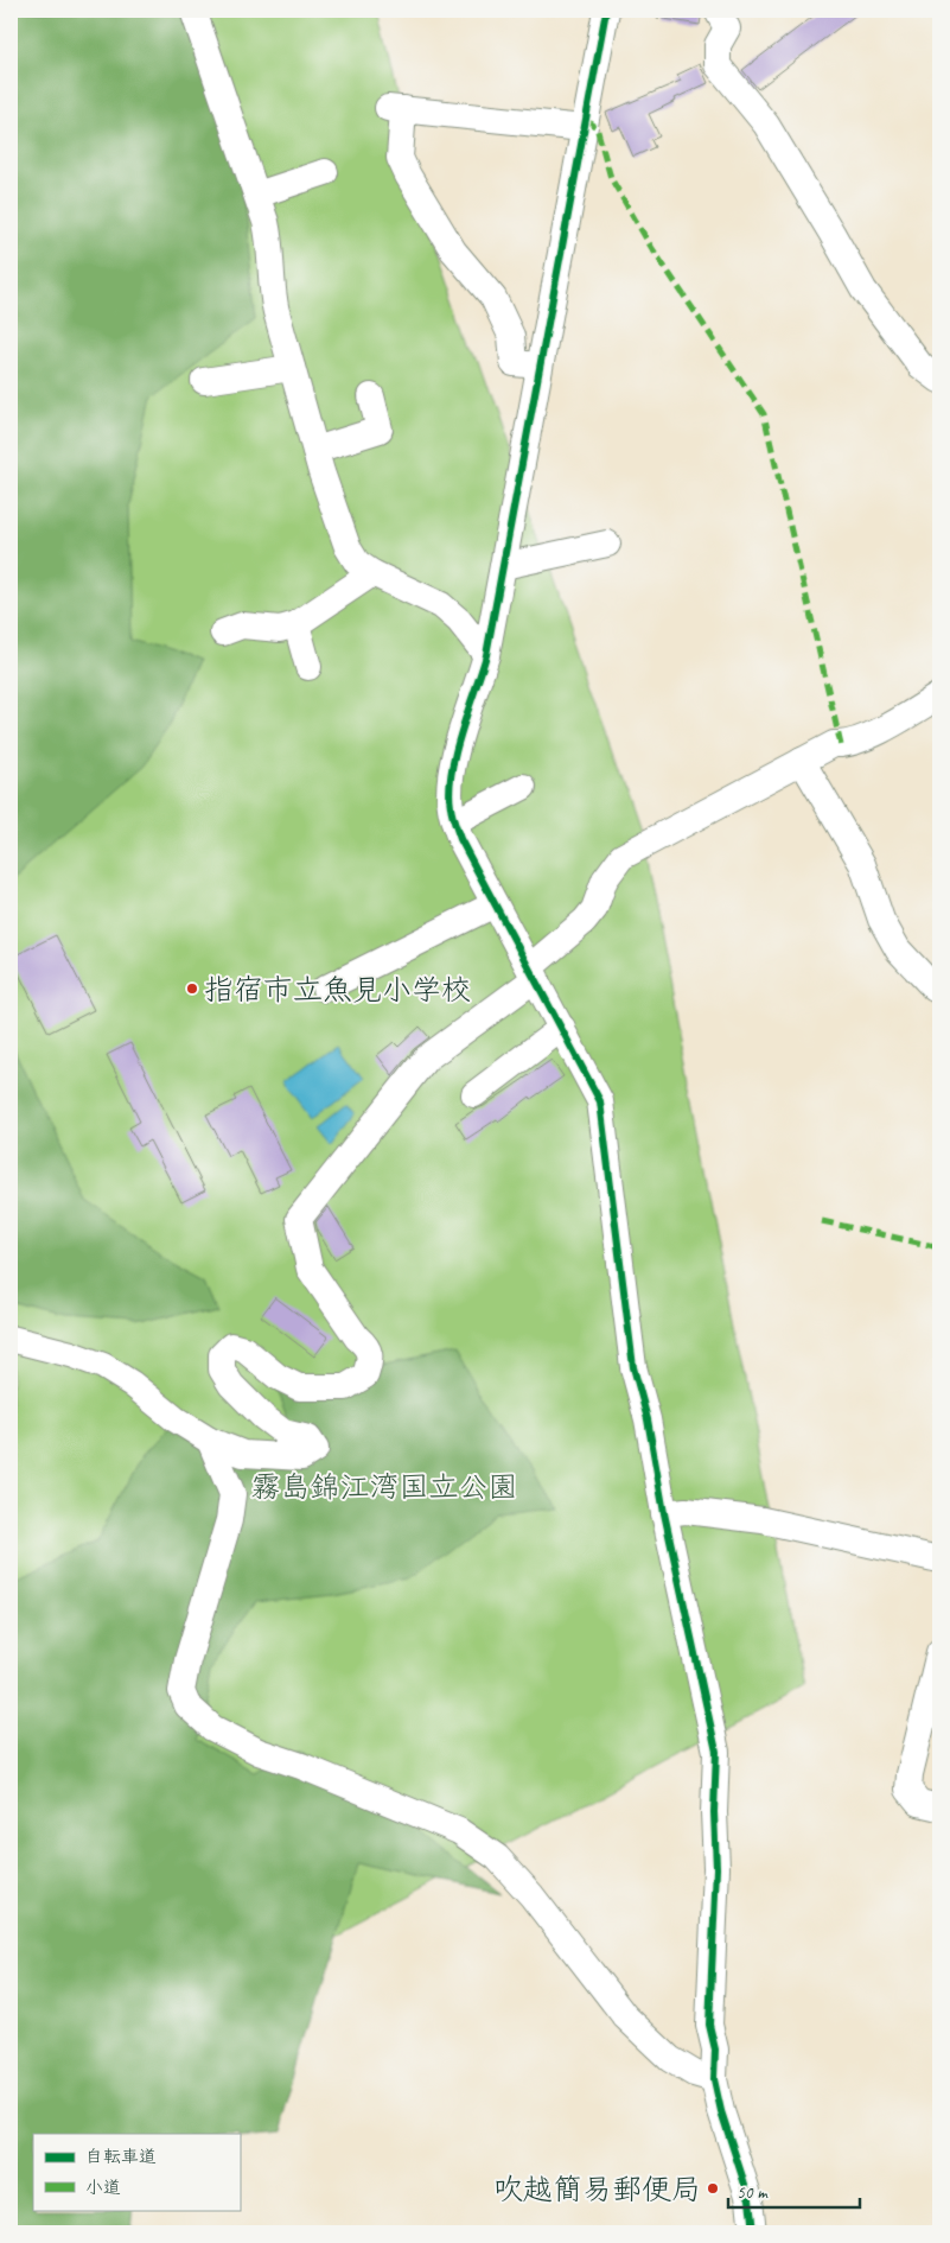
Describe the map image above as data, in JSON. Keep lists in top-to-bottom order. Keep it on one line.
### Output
{"parks":["霧島錦江湾国立公園"],"places":["指宿市立魚見小学校","吹越簡易郵便局"],"legend":["自転車道","小道"],"scale_bar":"50 m"}
